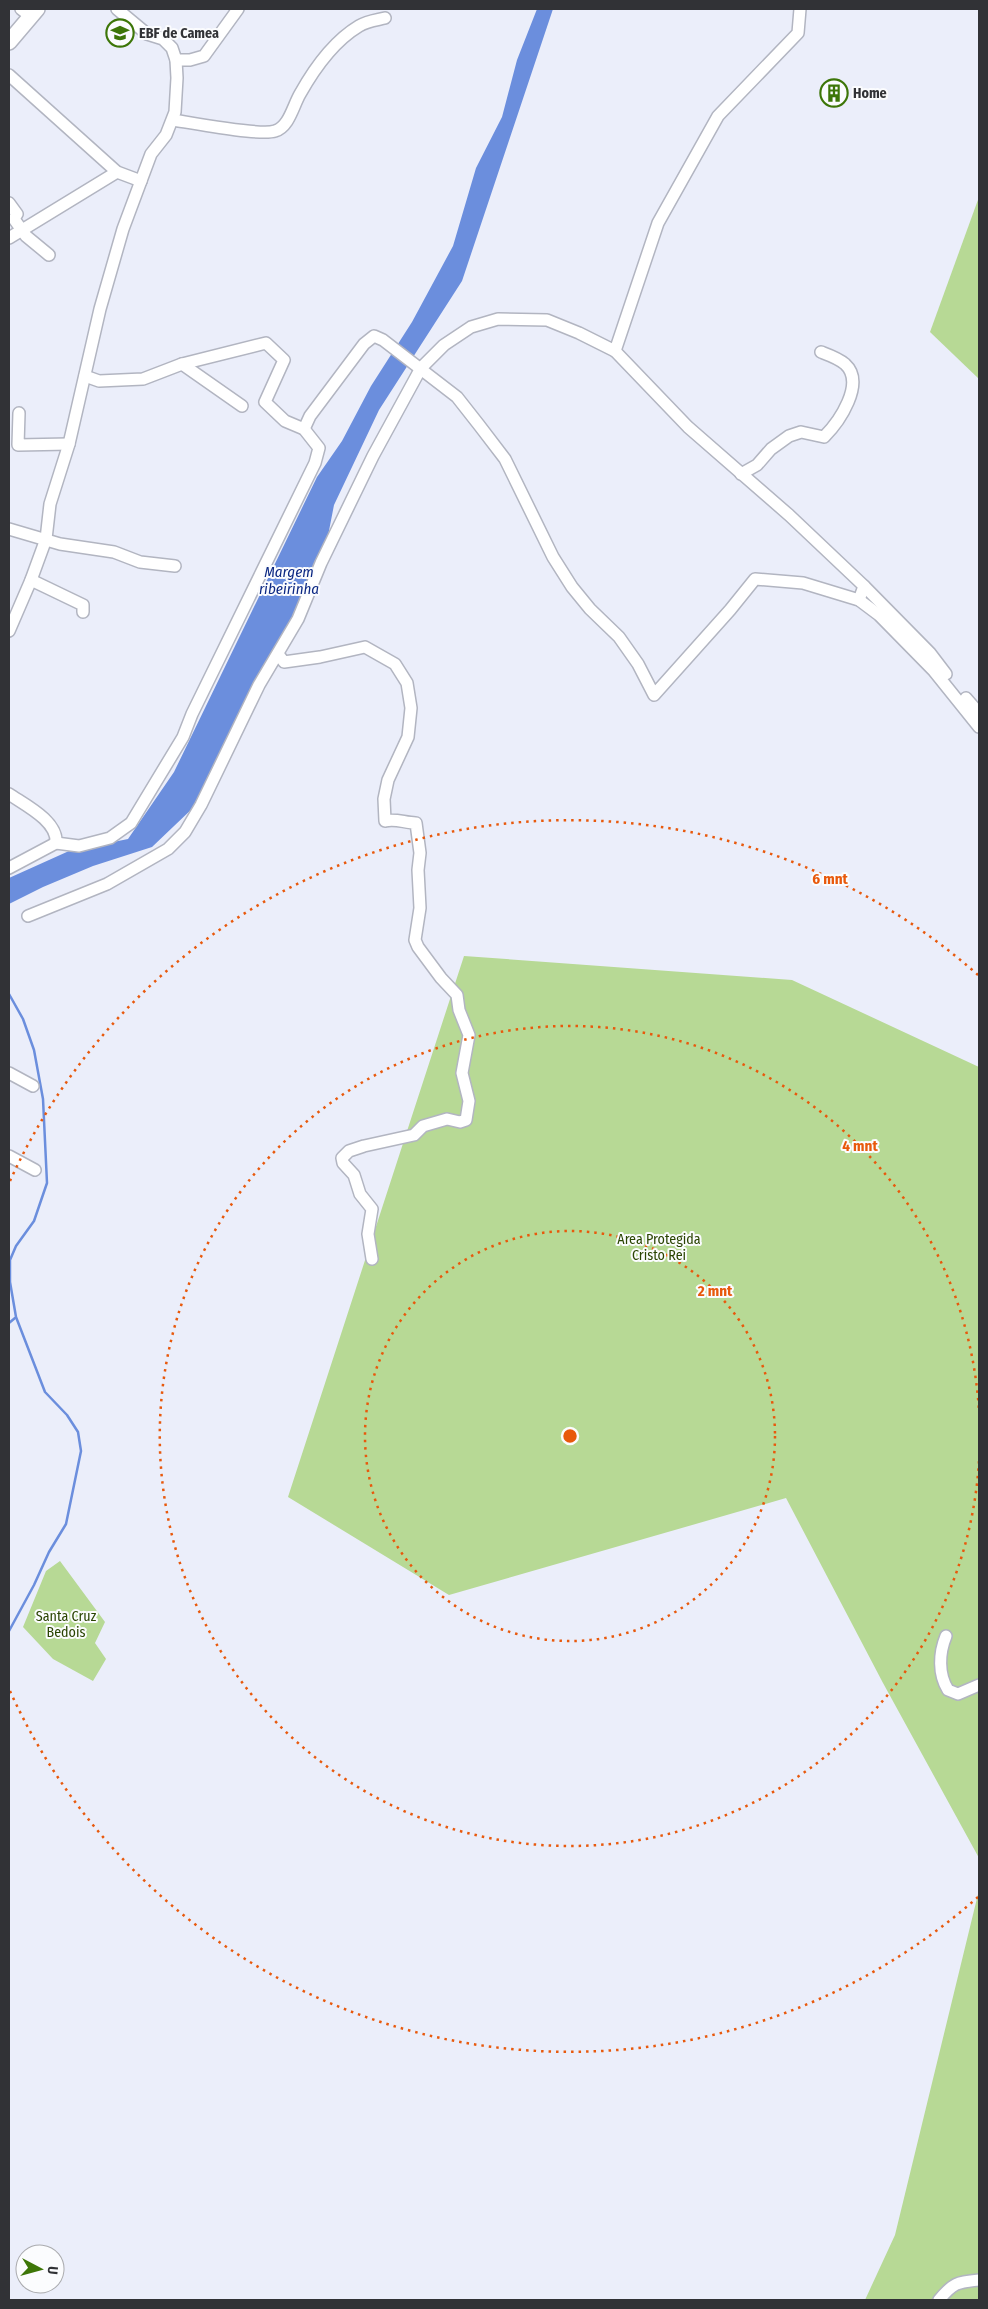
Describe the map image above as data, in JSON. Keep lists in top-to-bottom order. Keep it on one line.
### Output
{"water":["Margem ribeirinha"],"parks":["Area Protegida Cristo Rei","Santa Cruz Bedois"],"places":{"school or university":["EBF de Camea"],"building":["Home"]},"north":"right","rings":["6 mnt","4 mnt","2 mnt"]}
